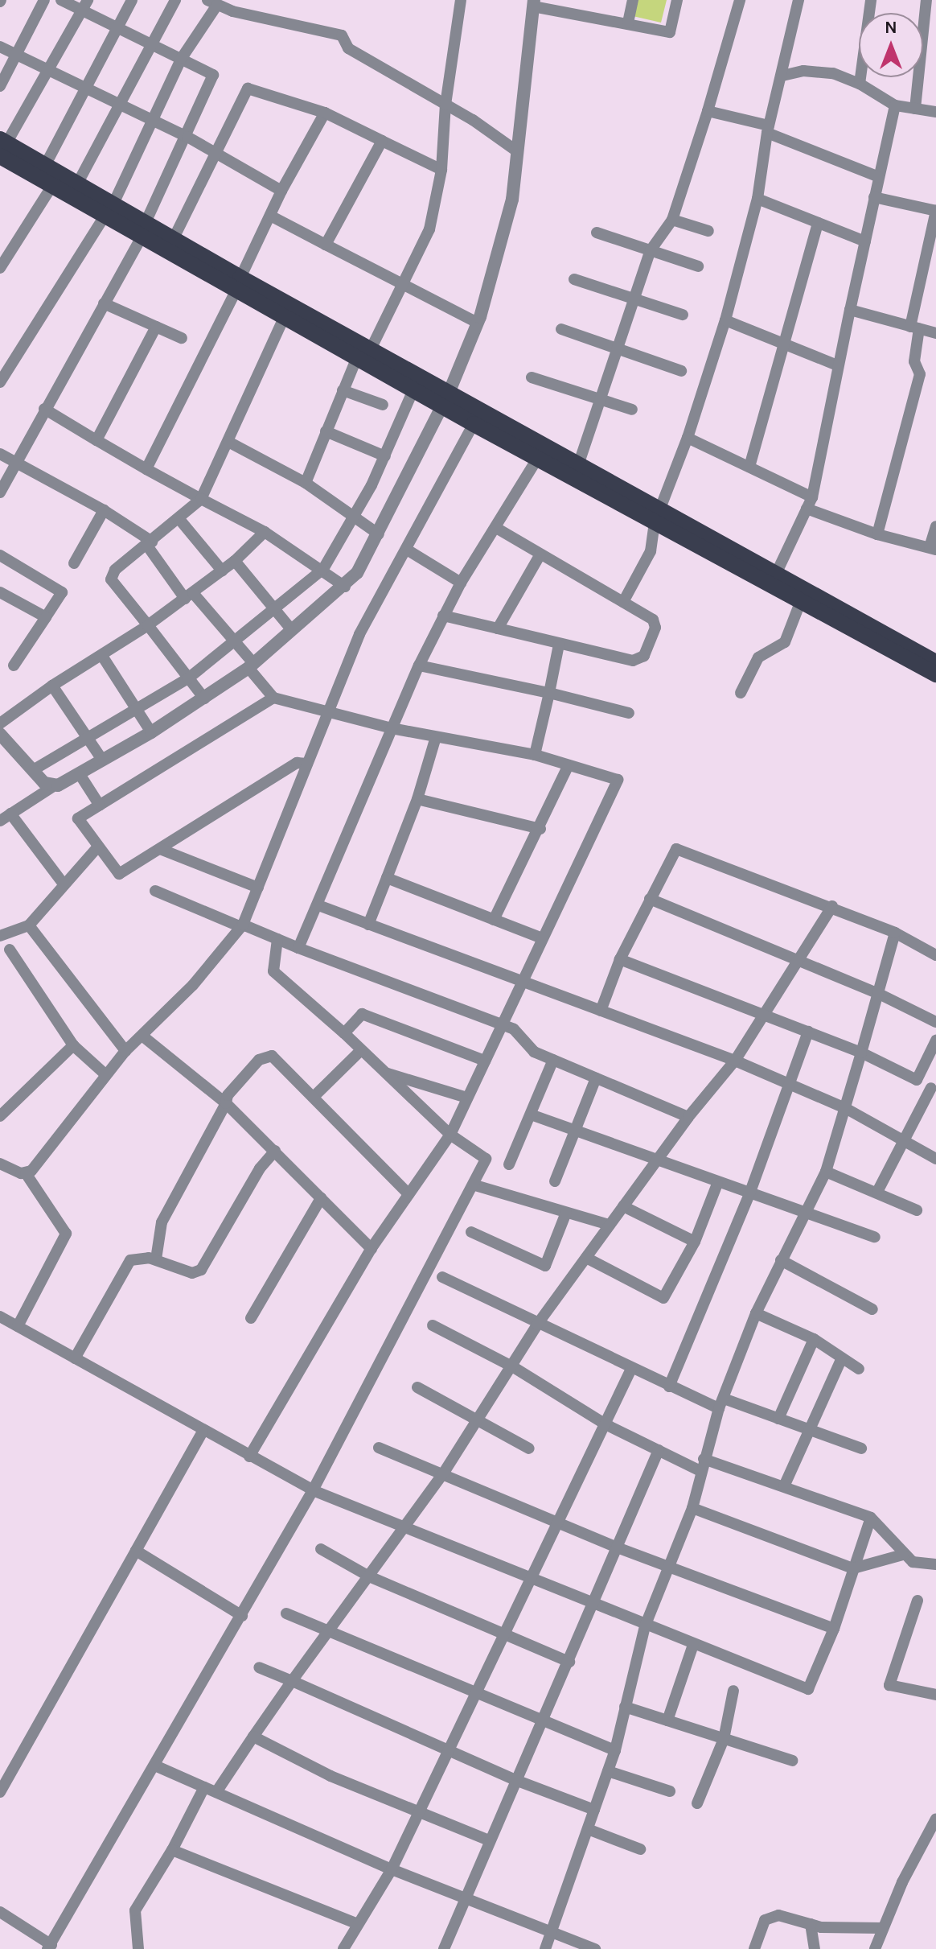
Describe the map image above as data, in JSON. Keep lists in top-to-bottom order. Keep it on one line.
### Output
{"north":"top"}
